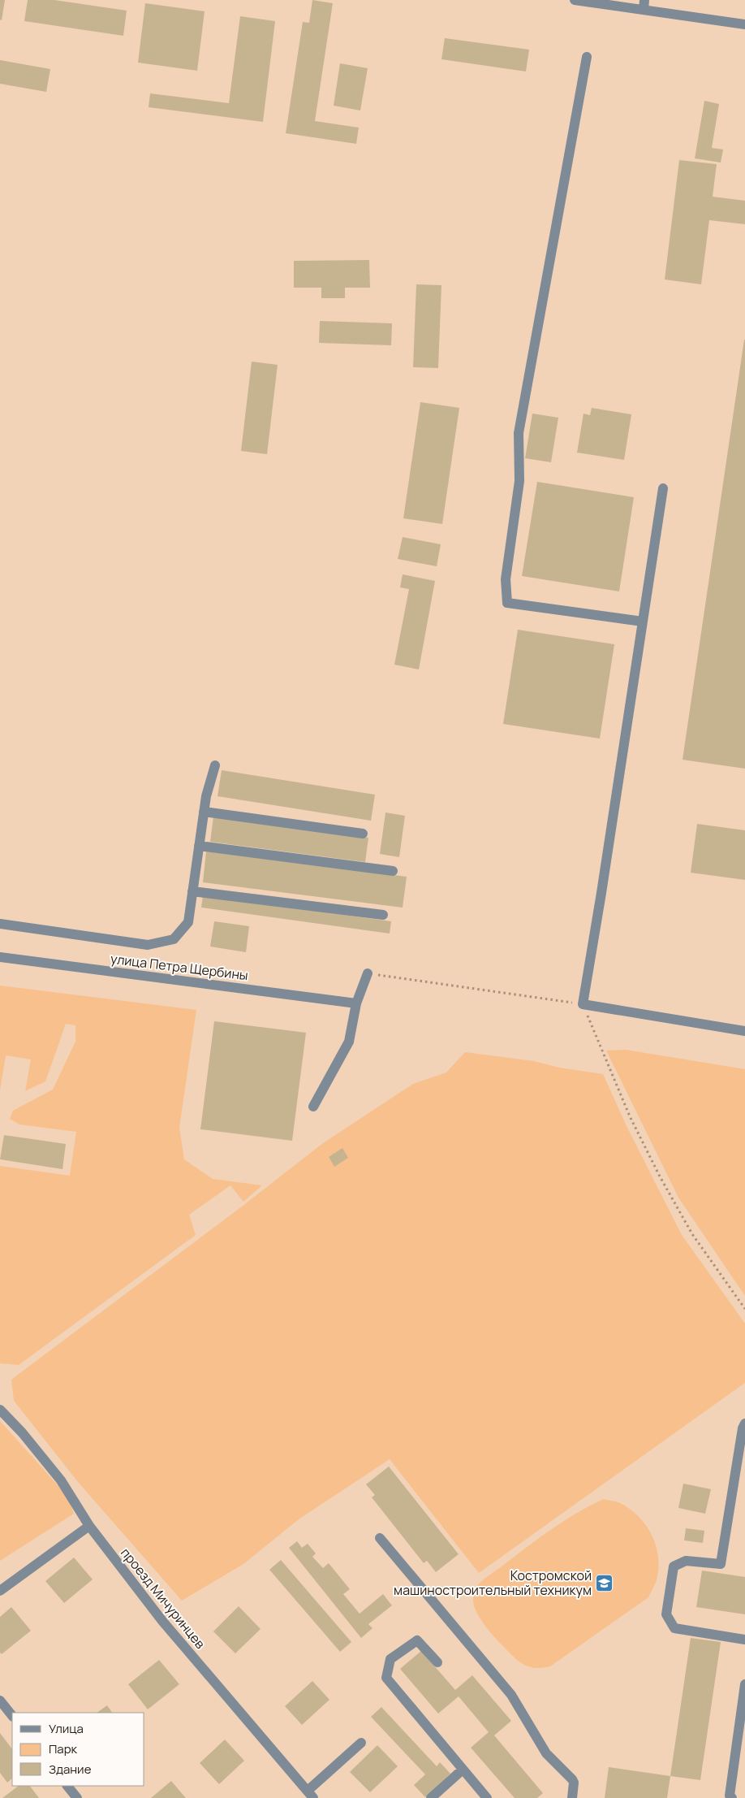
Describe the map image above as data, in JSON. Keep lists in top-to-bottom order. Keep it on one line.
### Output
{"streets":{"street":["улица Петра Щербины","проезд Мичуринцев"]},"places":{"school or university":["Костромской машиностроительный техникум"]},"legend":["Улица","Парк","Здание"]}
